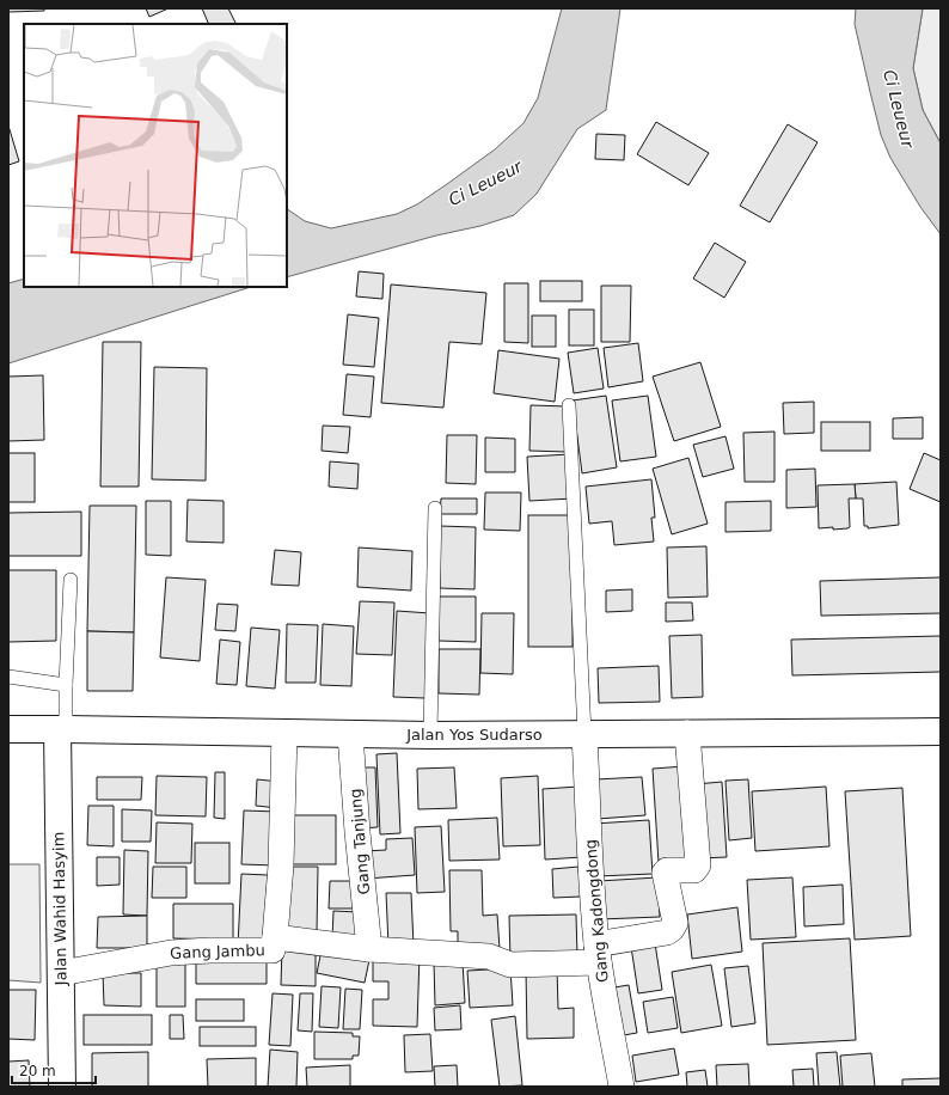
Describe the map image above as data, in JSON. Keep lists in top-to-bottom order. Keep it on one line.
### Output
{"streets":{"main road":["Jalan Yos Sudarso","Jalan Wahid Hasyim"],"street":["Gang Tanjung","Gang Kadongdong","Gang Jambu"]},"crossings":[["Jalan Yos Sudarso","Gang Tanjung"],["Jalan Yos Sudarso","Jalan Wahid Hasyim"],["Jalan Yos Sudarso","Gang Kadongdong"],["Jalan Yos Sudarso","Gang Jambu"],["Jalan Wahid Hasyim","Gang Jambu"]],"water":["Ci Leueur"],"scale_bar":"20 m"}
